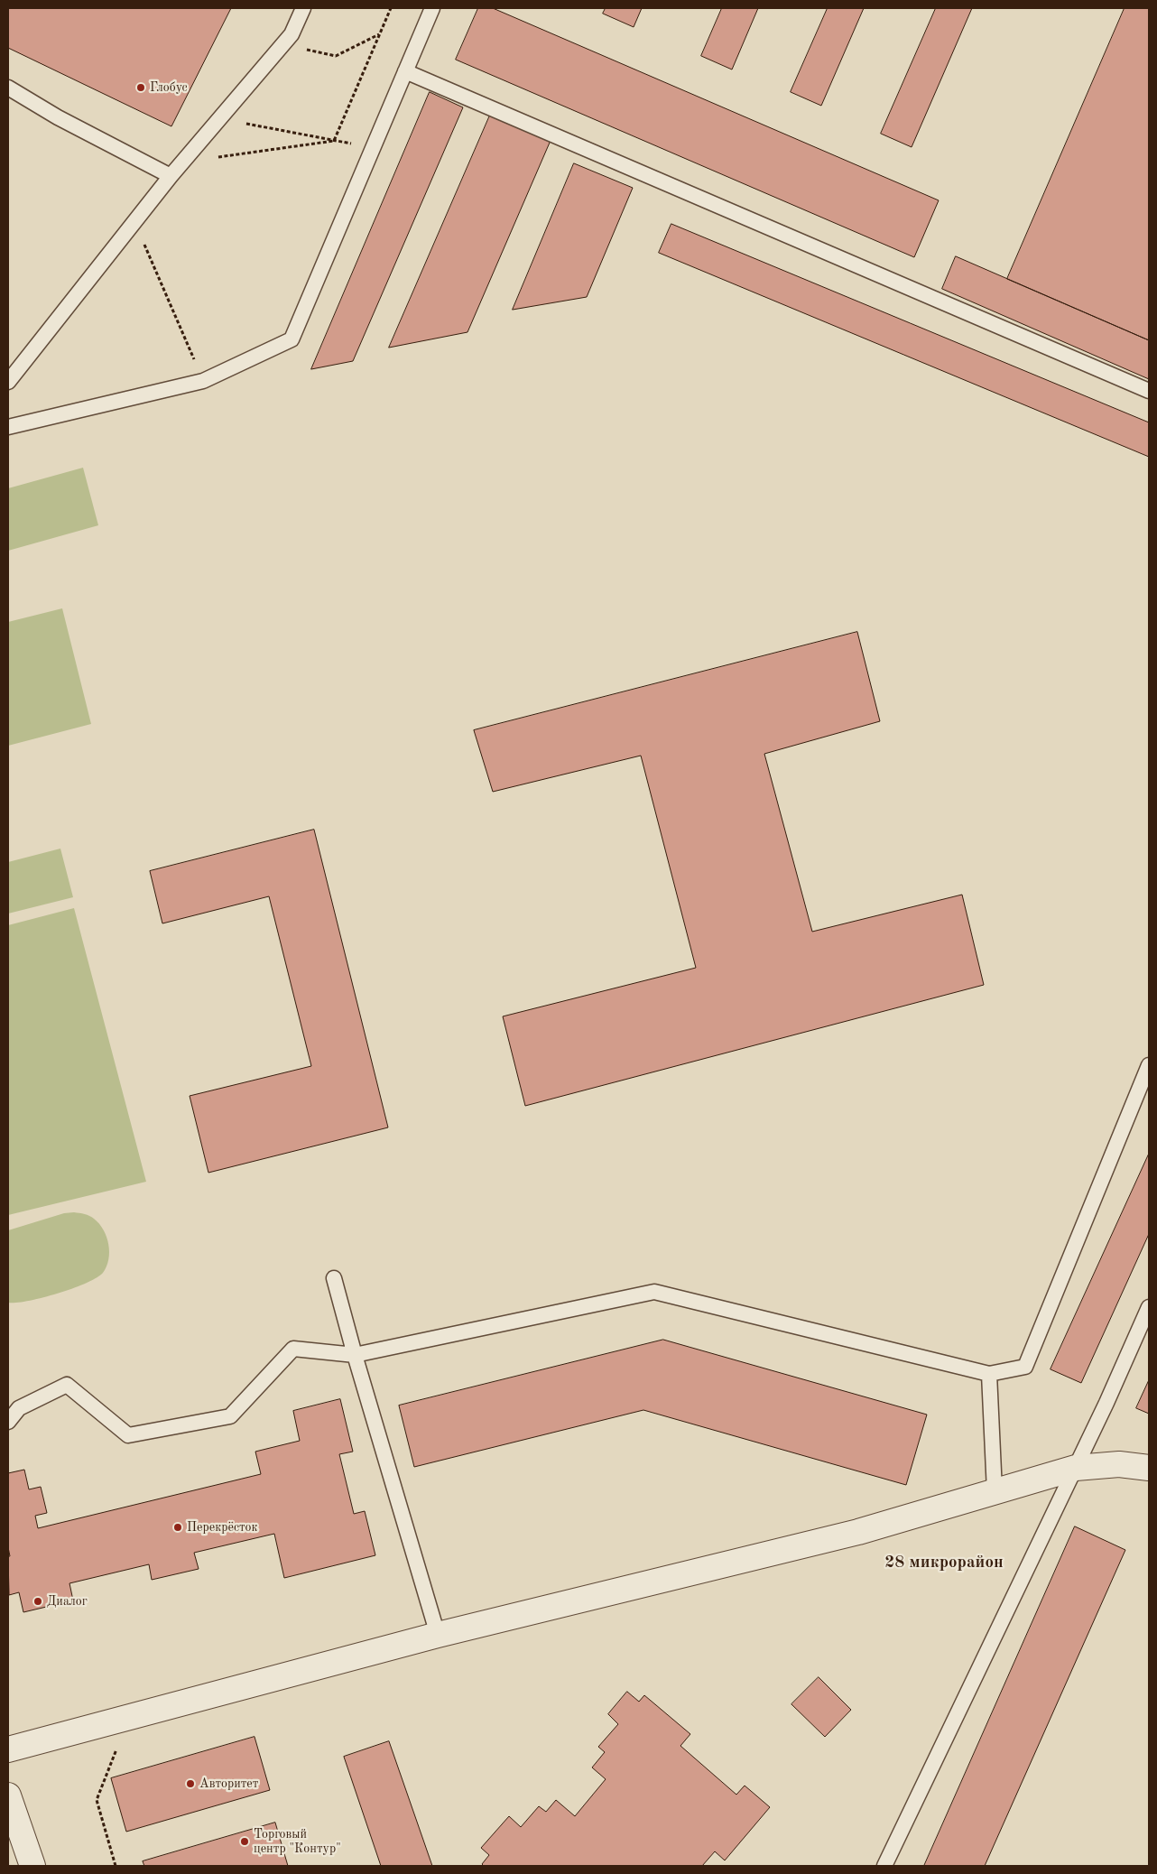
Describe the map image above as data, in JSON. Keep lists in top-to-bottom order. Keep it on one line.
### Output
{"districts":["28 микрорайон"],"places":["Глобус","Перекрёсток","Диалог","Авторитет","Торговый центр \"Контур\""]}
